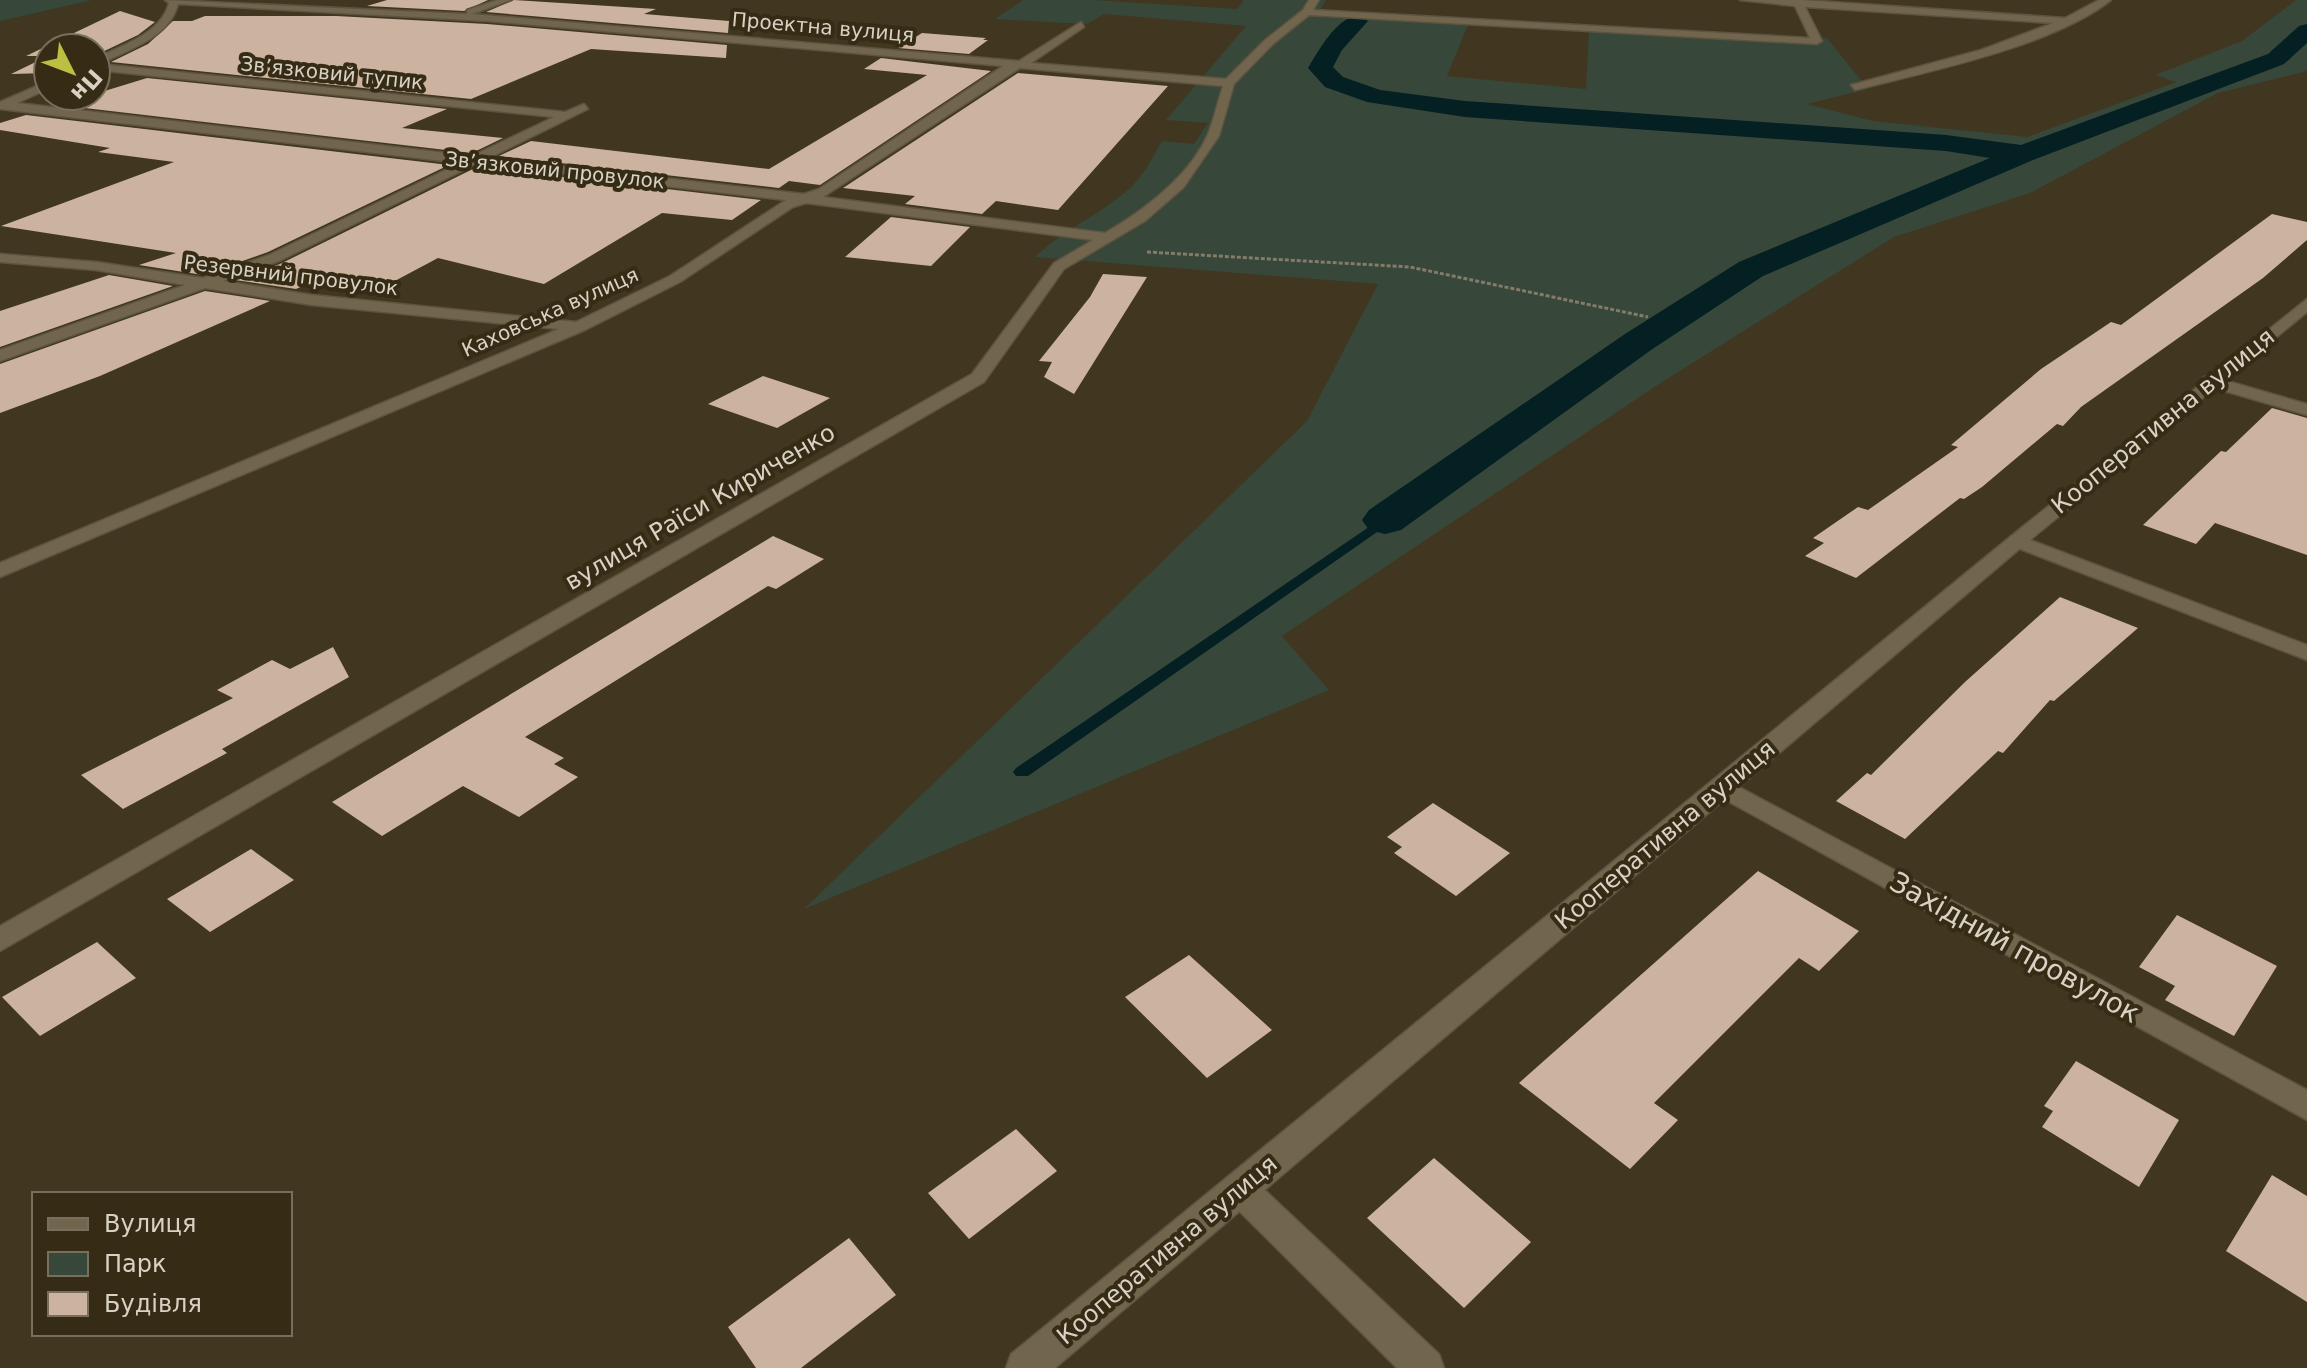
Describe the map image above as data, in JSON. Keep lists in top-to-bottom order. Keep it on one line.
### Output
{"streets":{"street":["Проектна вулиця","Звʼязковий тупик","Звʼязковий провулок","Резервний провулок","Каховська вулиця","Кооперативна вулиця","вулиця Раїси Кириченко","Західний провулок"]},"crossings":[["Проектна вулиця","Каховська вулиця"],["Проектна вулиця","вулиця Раїси Кириченко"],["Звʼязковий провулок","Каховська вулиця"],["Звʼязковий провулок","вулиця Раїси Кириченко"],["Резервний провулок","Каховська вулиця"],["Кооперативна вулиця","Західний провулок"]],"legend":["Вулиця","Парк","Будівля"],"north":"bottom right"}
